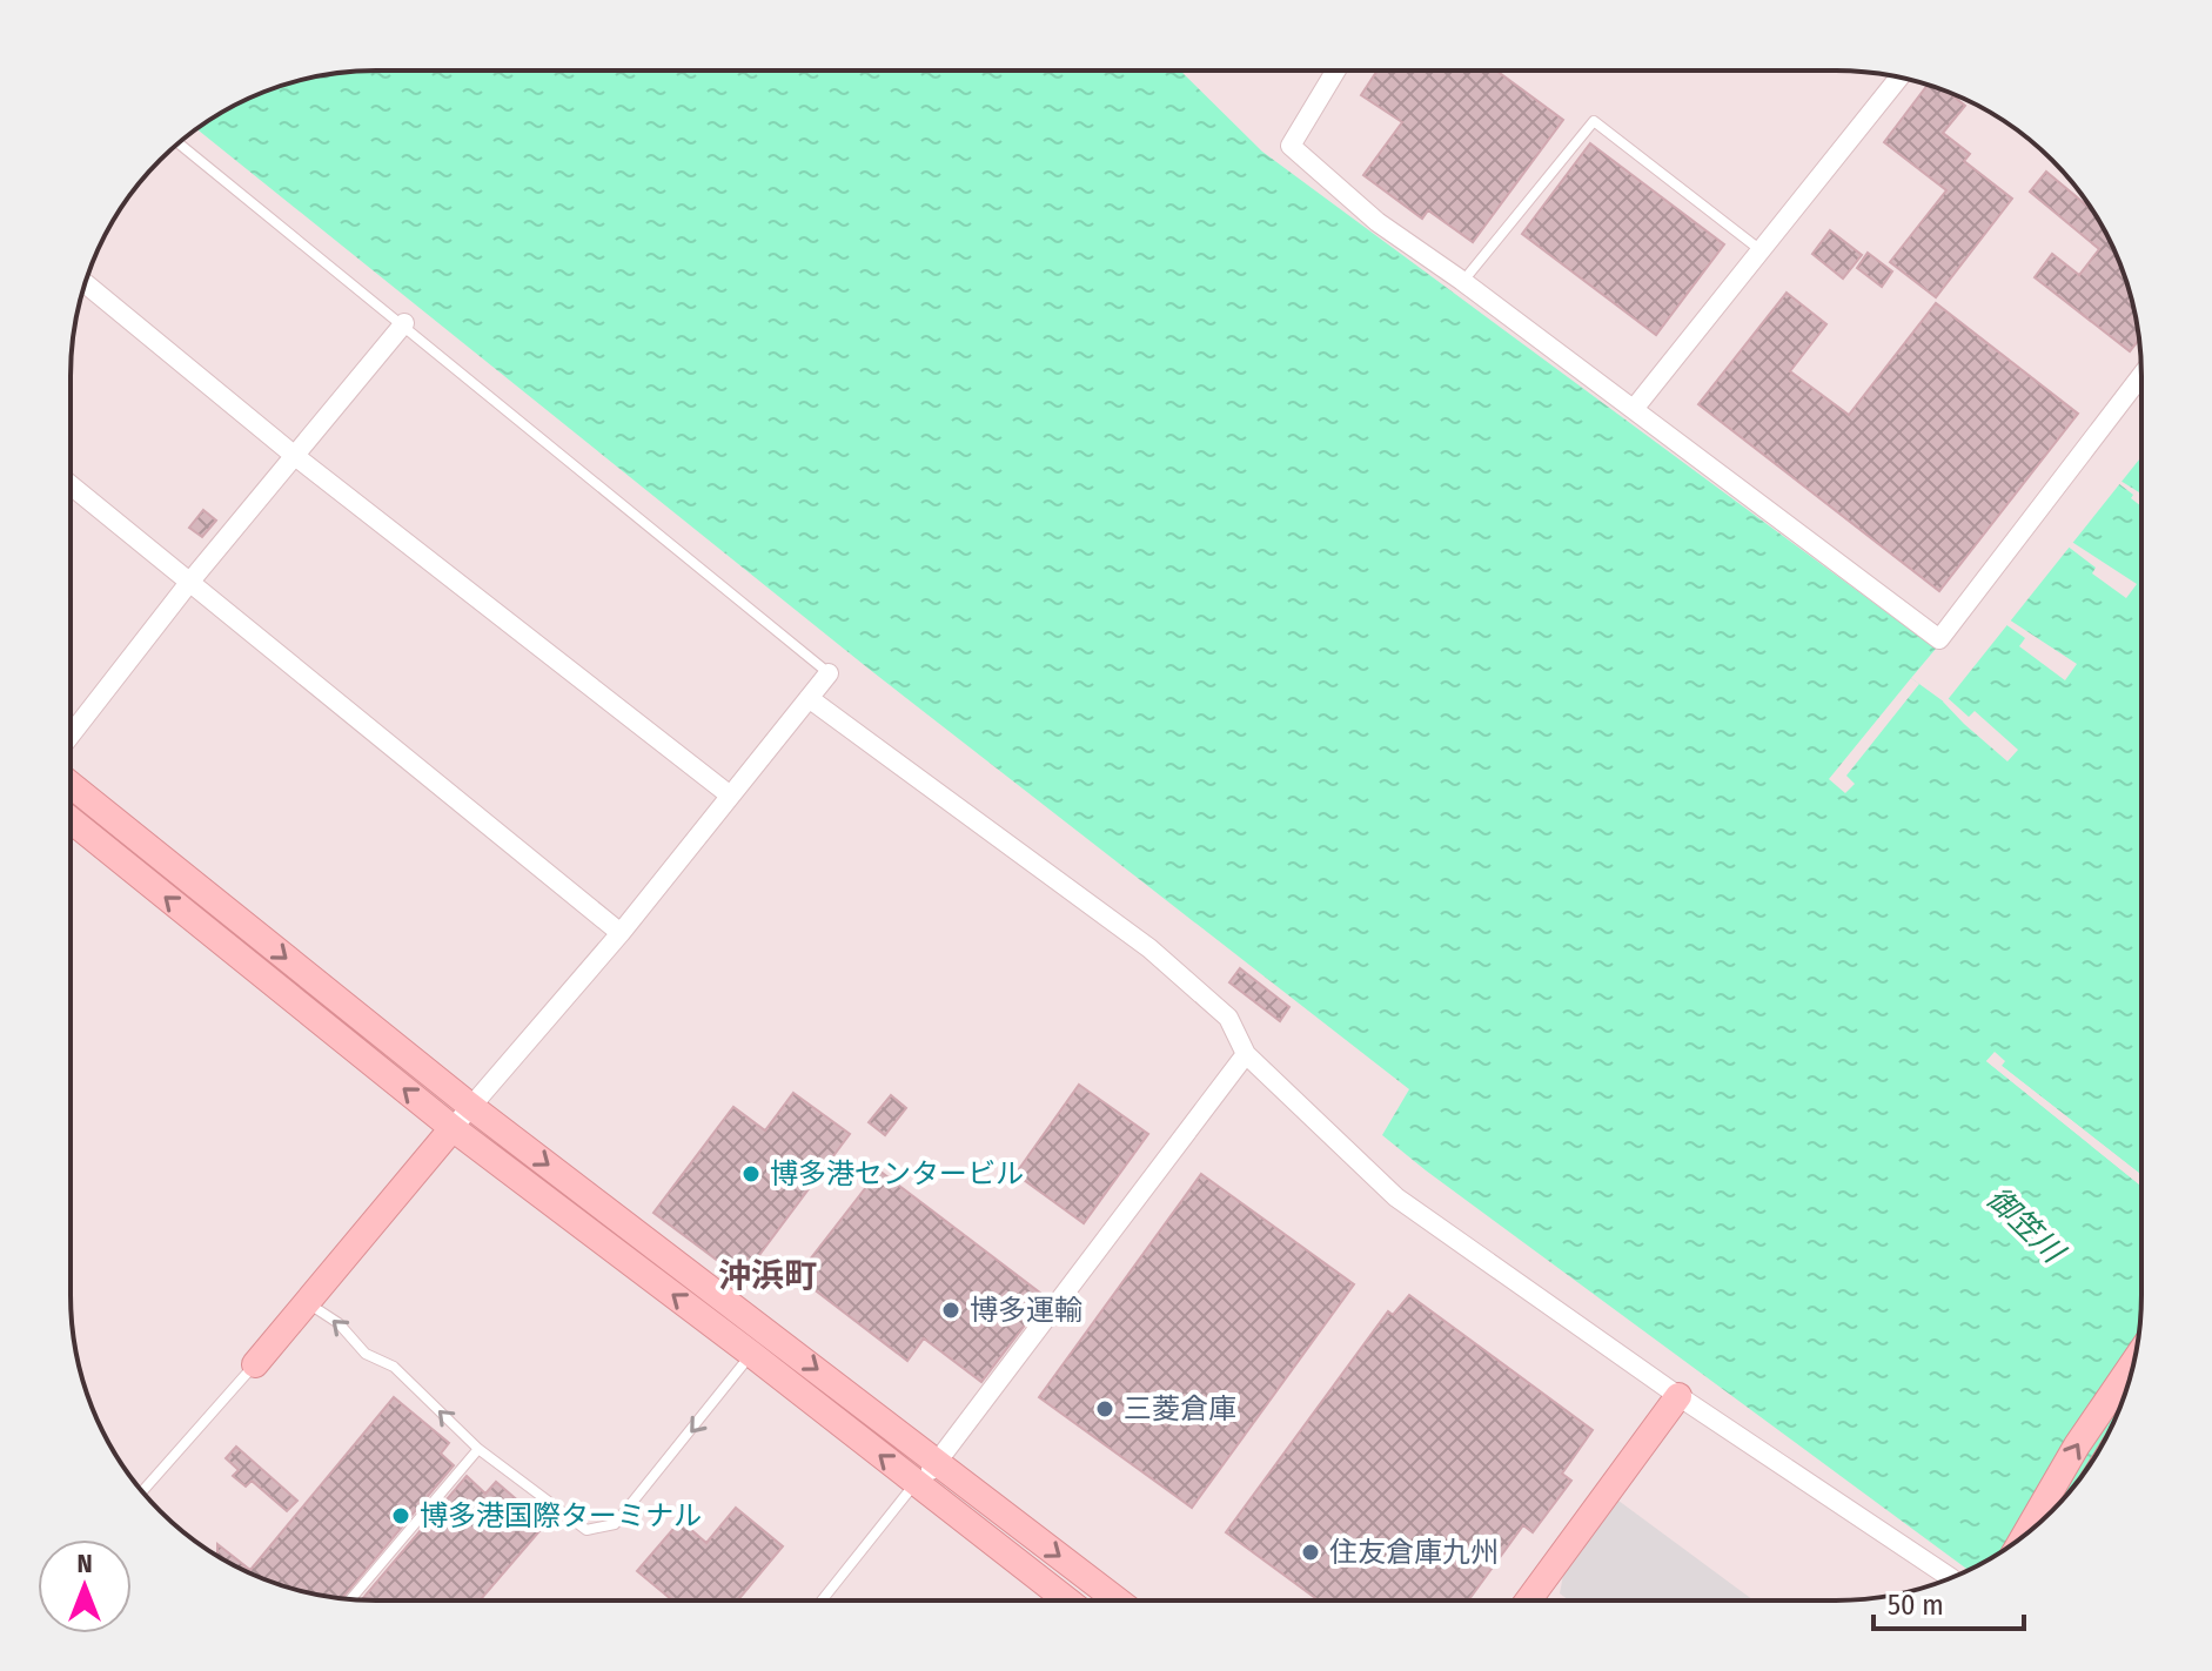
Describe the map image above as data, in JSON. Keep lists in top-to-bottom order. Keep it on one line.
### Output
{"districts":["沖浜町"],"water":["御笠川"],"places":["博多港センタービル","博多運輸","三菱倉庫","博多港国際ターミナル","住友倉庫九州"],"scale_bar":"50 m","north":"top"}
